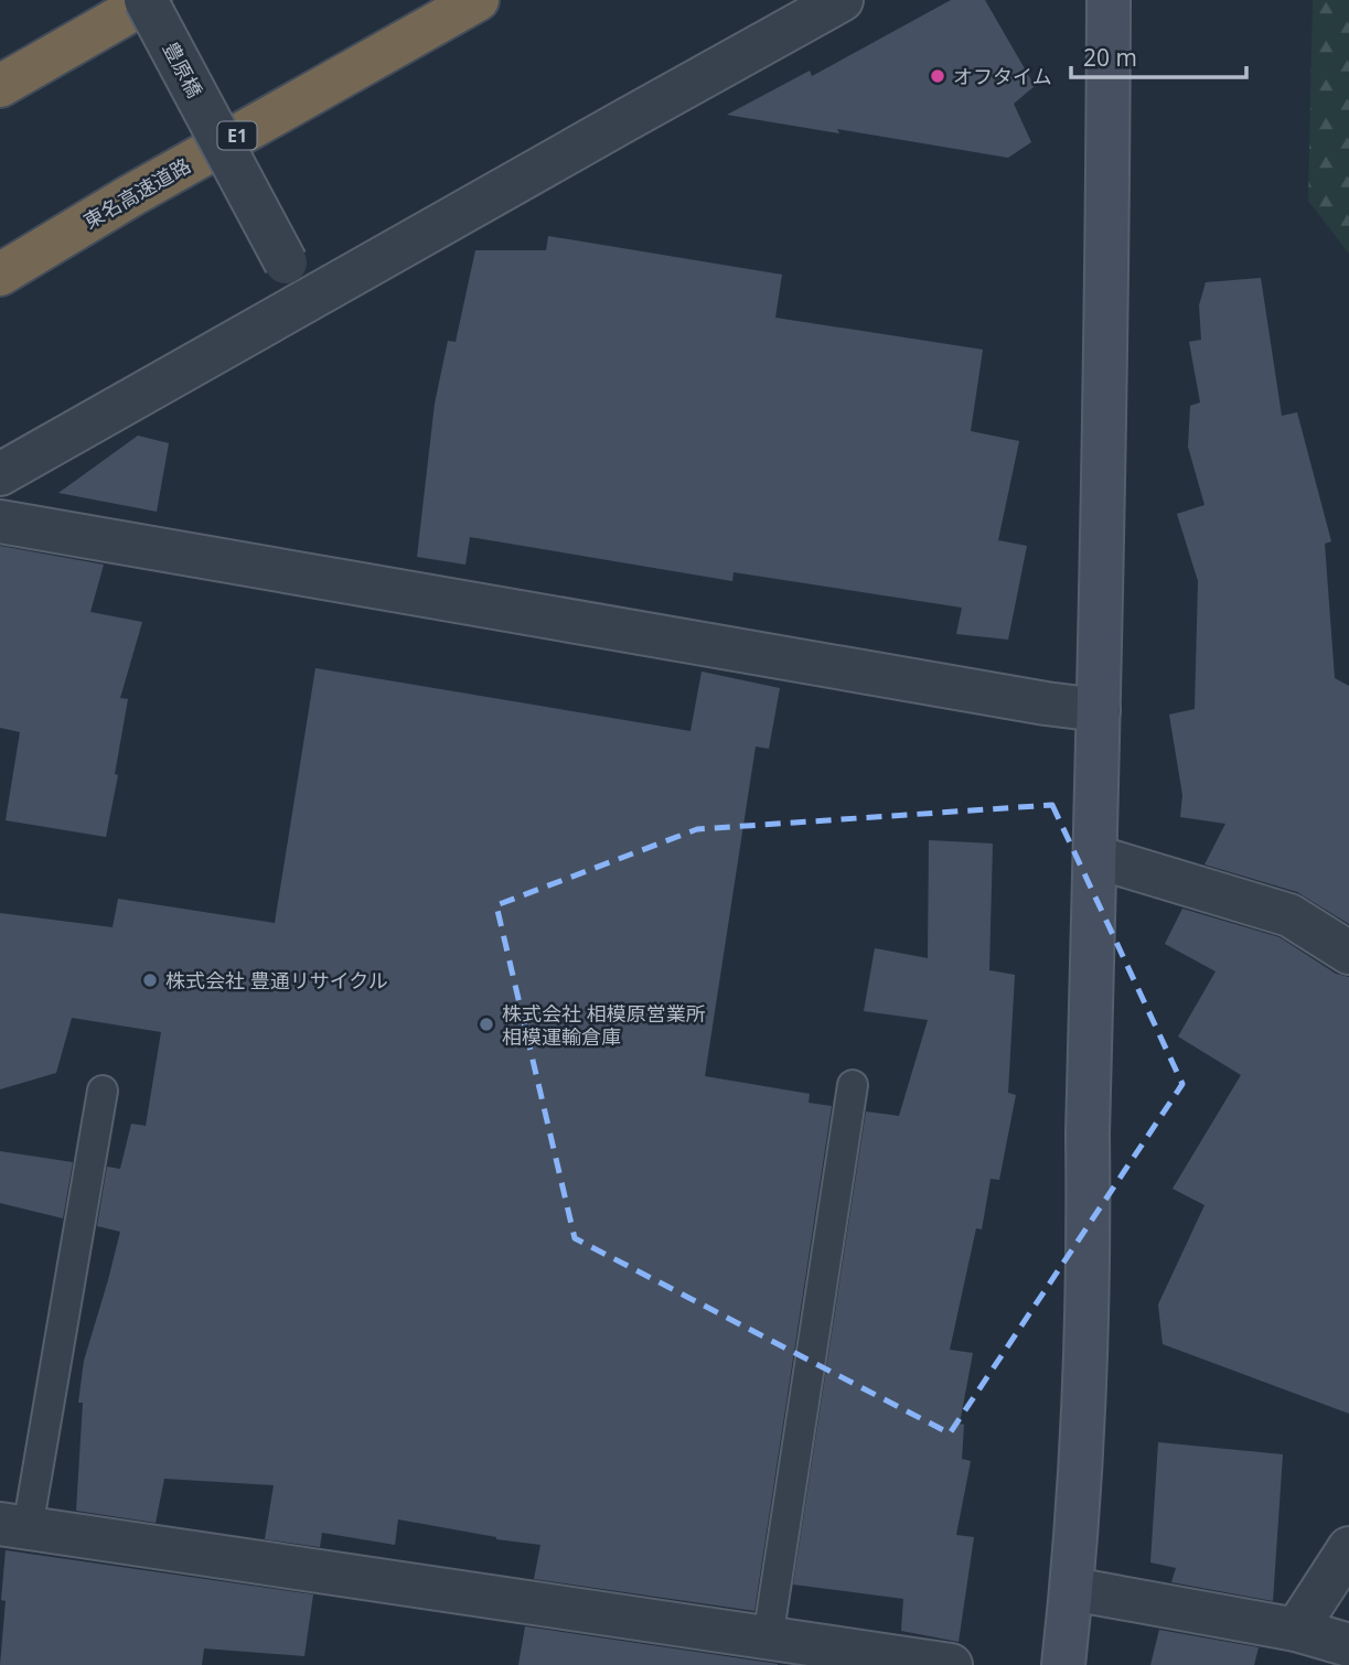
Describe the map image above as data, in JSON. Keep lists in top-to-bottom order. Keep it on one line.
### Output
{"streets":{"highway":["E1","東名高速道路"],"street":["豊原橋"]},"places":["オフタイム","株式会社 豊通リサイクル","株式会社 相模原営業所 相模運輸倉庫"],"scale_bar":"20 m"}
